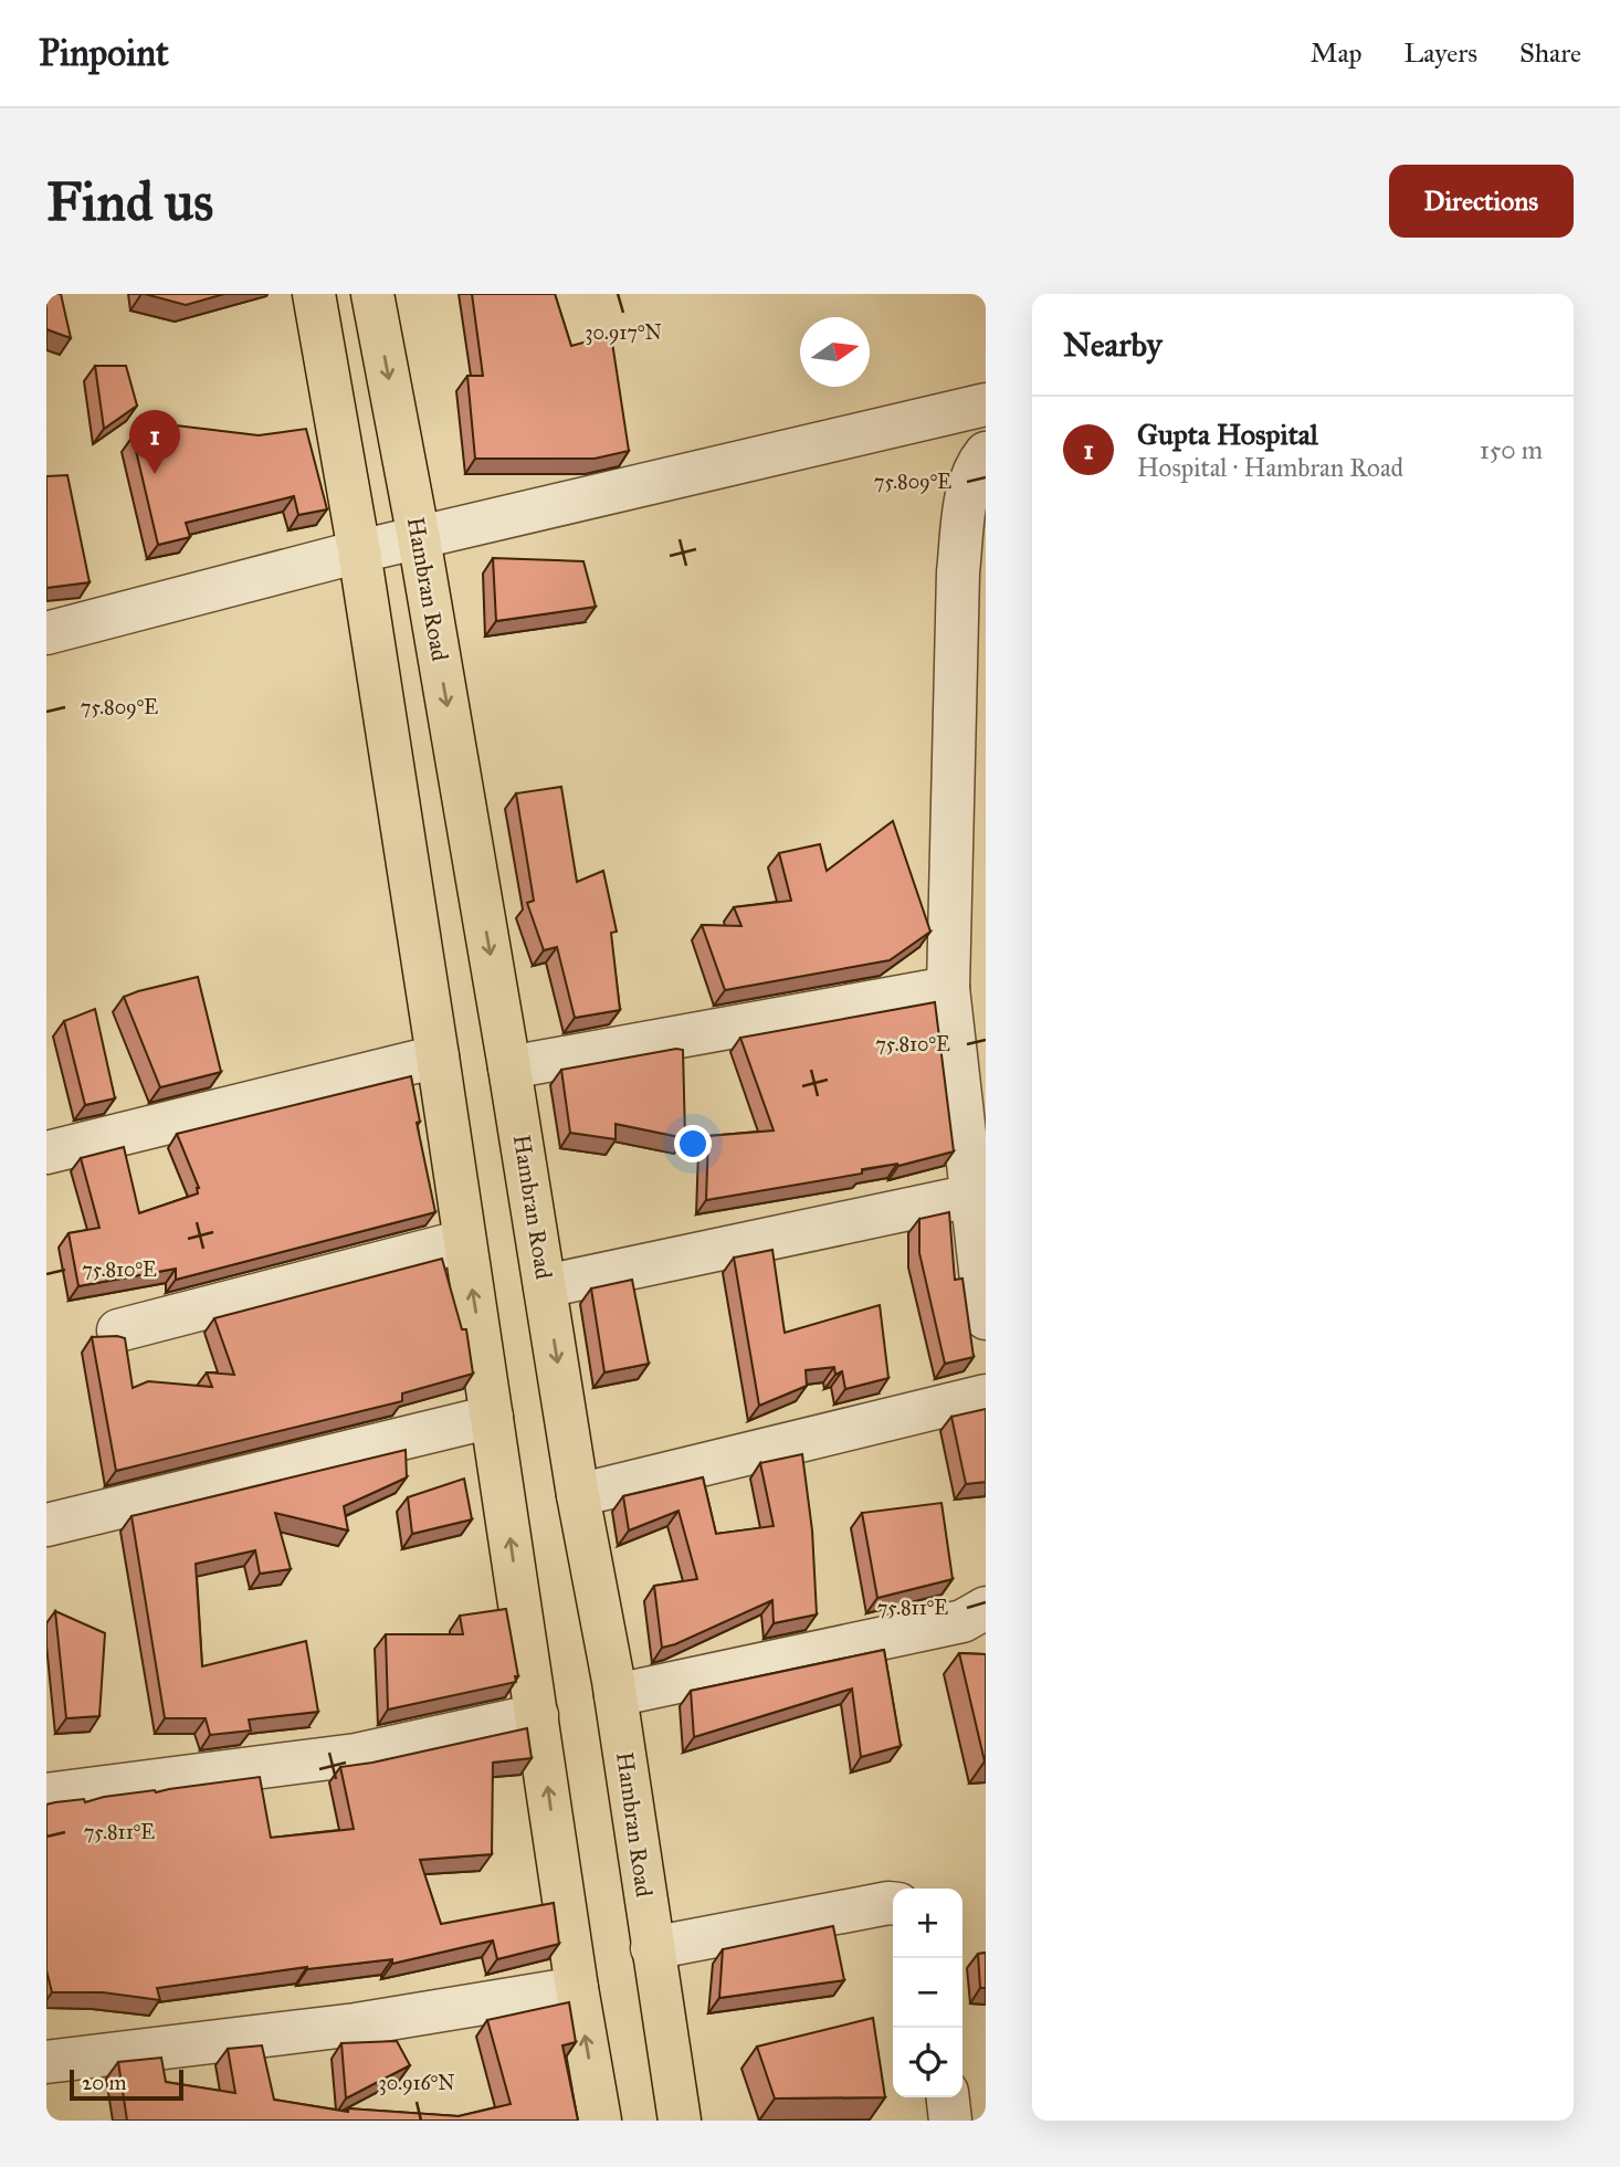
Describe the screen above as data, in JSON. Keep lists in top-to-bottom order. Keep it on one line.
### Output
{"streets":{"main road":["Hambran Road"]},"scale_bar":"20 m","north":"right","page":{"header":"Pinpoint","nav":["Map","Layers","Share"],"buttons":"Directions","title":"Find us","heading":"Nearby","list":[{"mark":"1","name":"Gupta Hospital","note":"Hospital · Hambran Road","value":"150 m"}],"pins":"1","map_buttons":["+","−"],"scale":"20 m"},"coordinates":["30.917°N","75.809°E","75.810°E","75.811°E","30.916°N"]}
